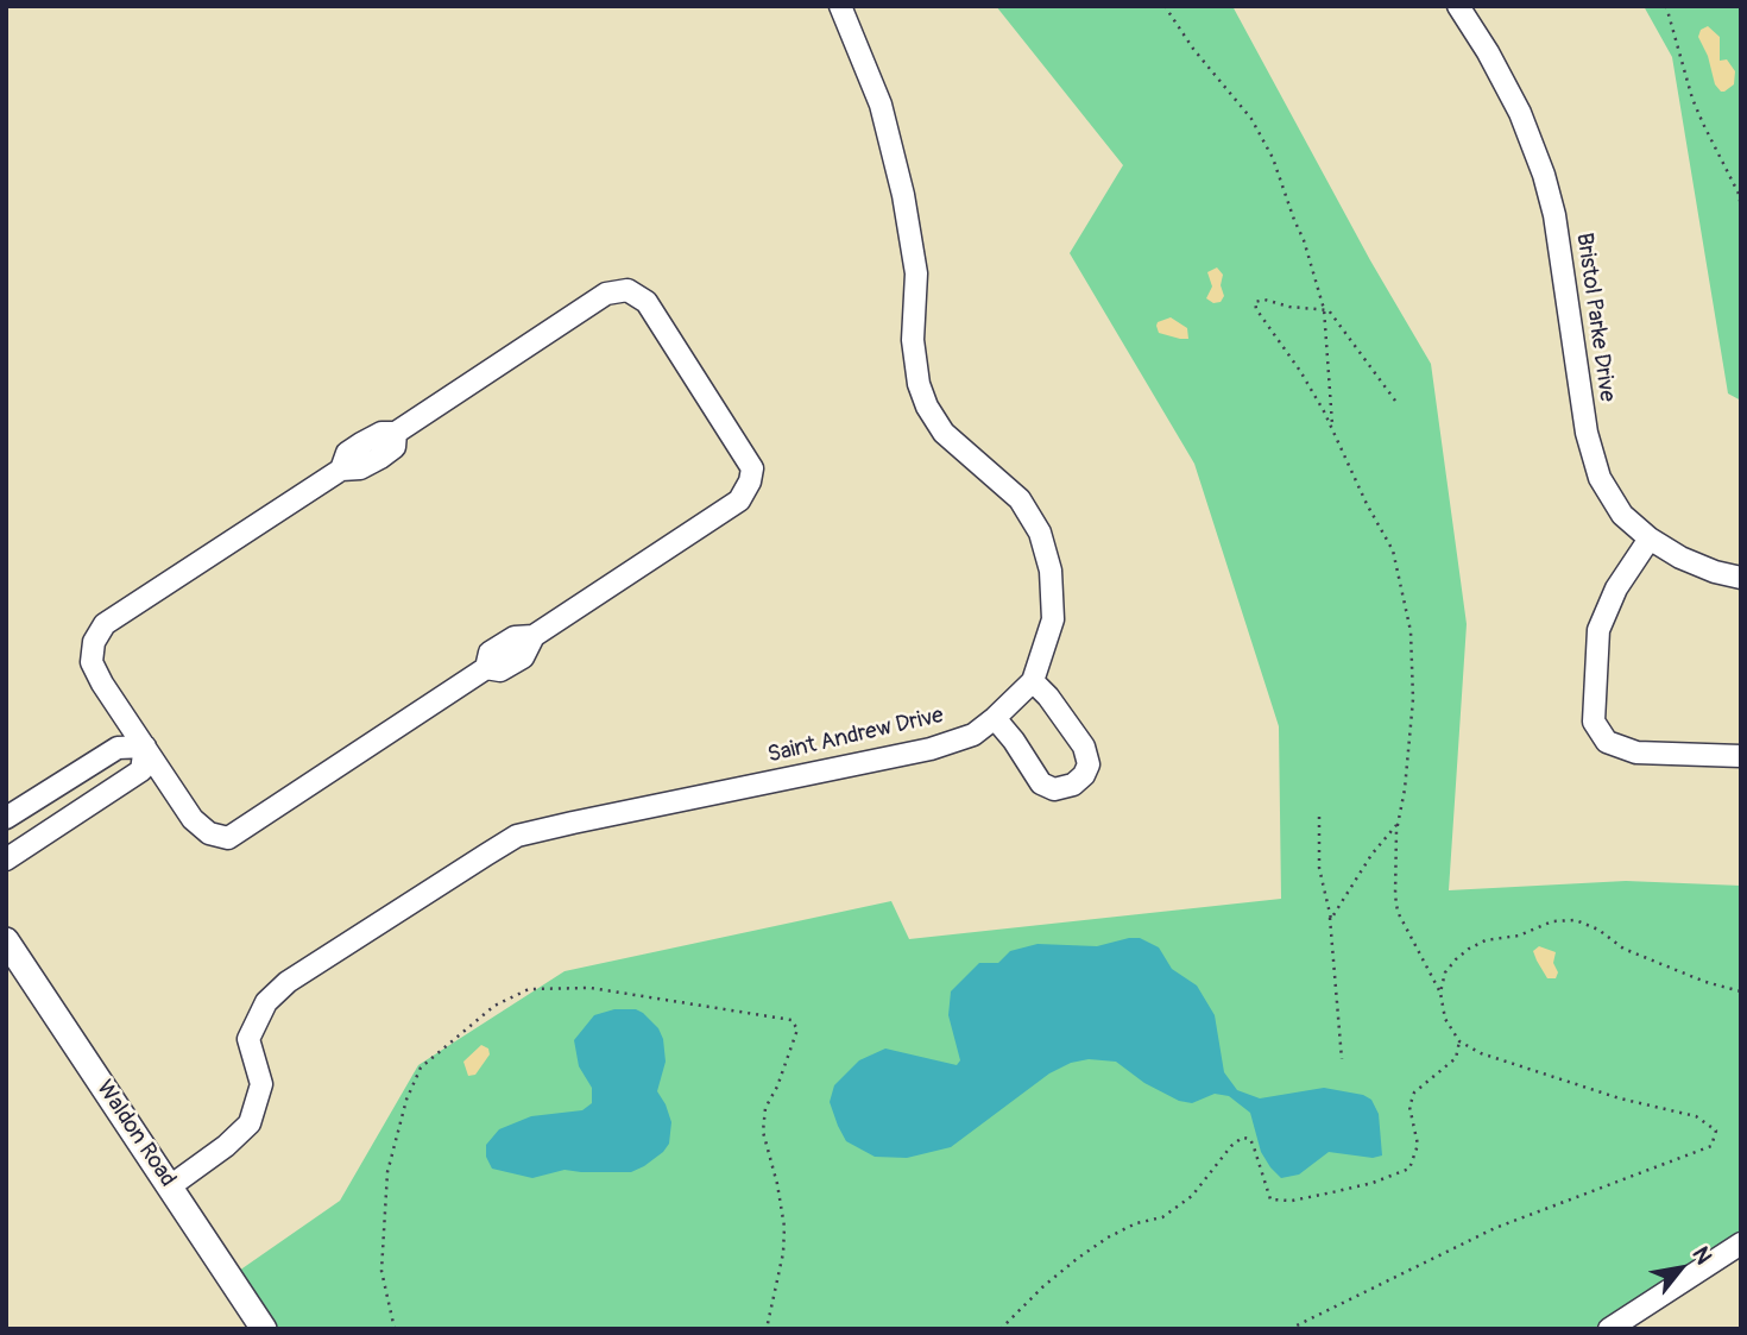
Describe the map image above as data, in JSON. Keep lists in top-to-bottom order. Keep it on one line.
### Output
{"streets":{"street":["Bristol Parke Drive","Saint Andrew Drive","Waldon Road"]},"crossings":[["Saint Andrew Drive","Waldon Road"]],"north":"top right"}
